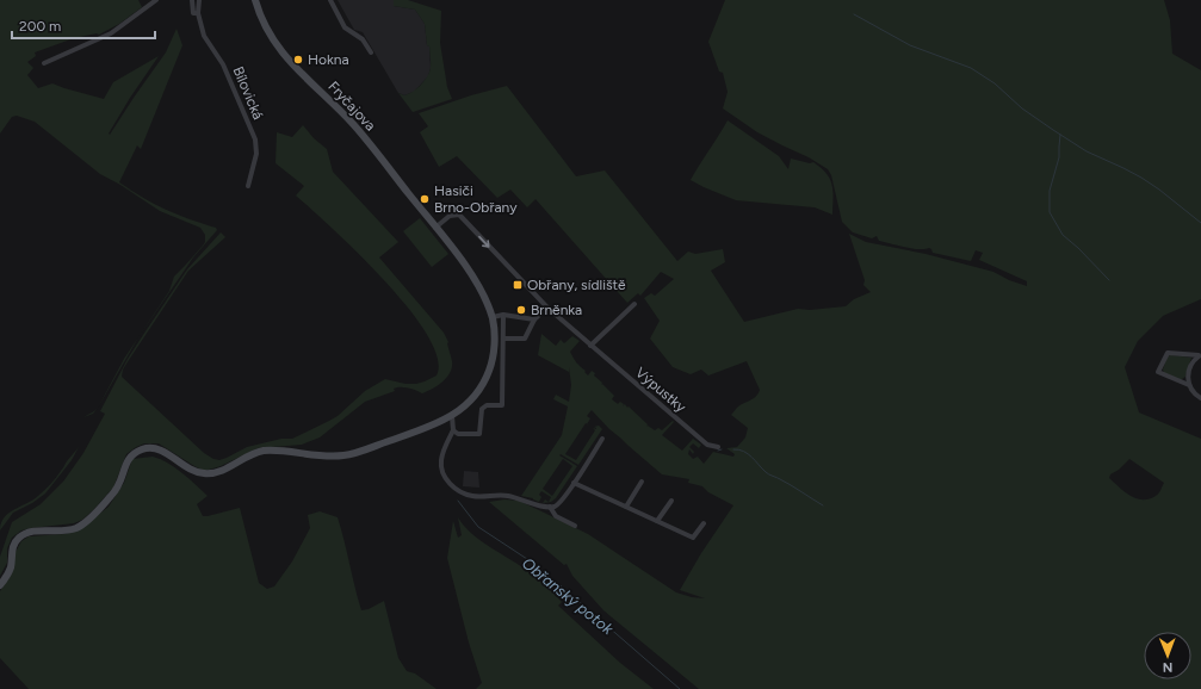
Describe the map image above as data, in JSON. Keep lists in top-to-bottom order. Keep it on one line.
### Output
{"streets":{"main road":["Fryčajova"],"street":["Bílovická","Výpustky"]},"water":["Obřanský potok"],"places":{"other":["Hokna","Hasiči Brno-Obřany","Brněnka"],"transit":["Obřany, sídliště"]},"scale_bar":"200 m","north":"bottom"}
